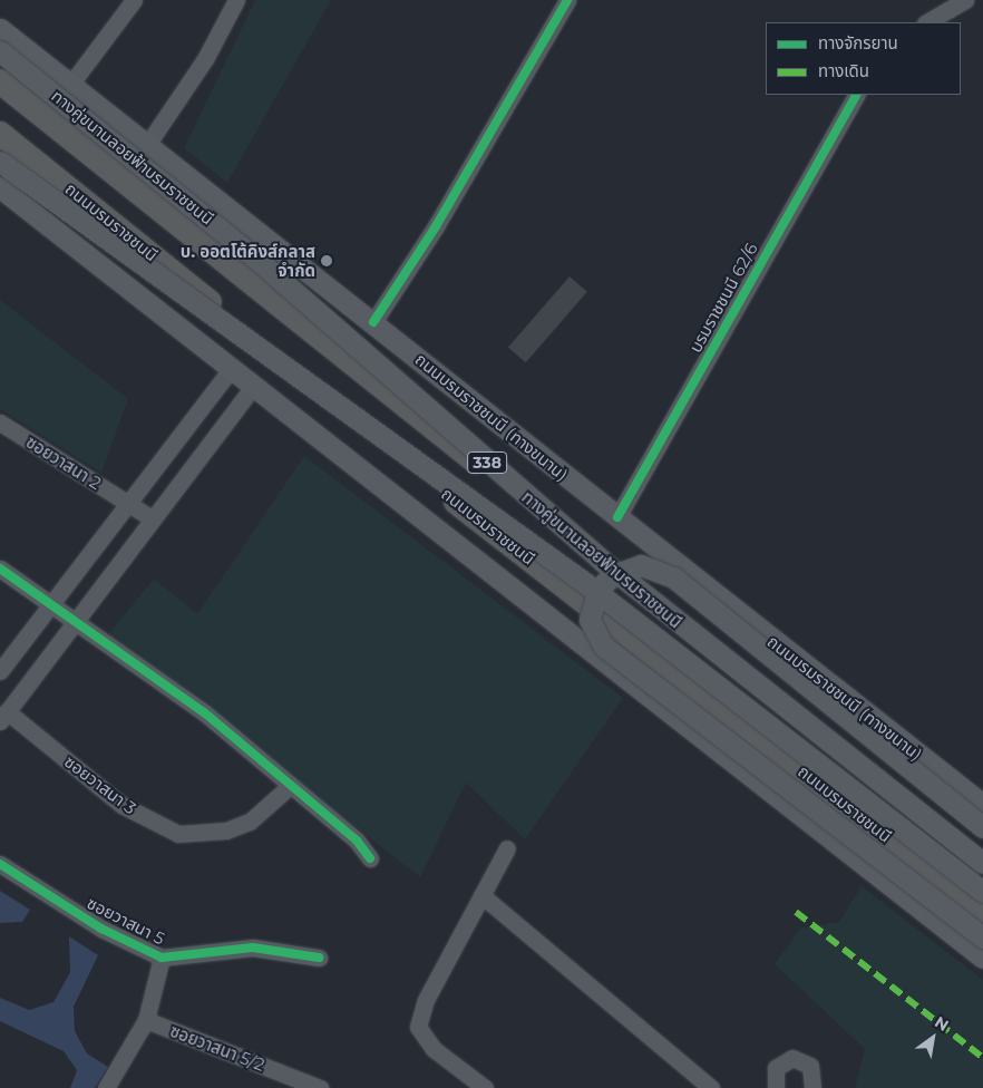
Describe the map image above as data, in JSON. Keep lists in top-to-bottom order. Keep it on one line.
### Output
{"streets":{"highway":["ถนนบรมราชชนนี","338"],"main road":["ทางคู่ขนานลอยฟ้าบรมราชชนนี","ถนนบรมราชชนนี (ทางขนาน)"],"street":["บรมราชชนนี 62/6","ซอยวาสนา 2","ซอยวาสนา 3","ซอยวาสนา 5","ซอยวาสนา 5/2"]},"crossings":[["บรมราชชนนี 62/6","ถนนบรมราชชนนี (ทางขนาน)"]],"places":["บ. ออตโต้คิงส์กลาส จำกัด"],"legend":["ทางจักรยาน","ทางเดิน"],"north":"top right"}
